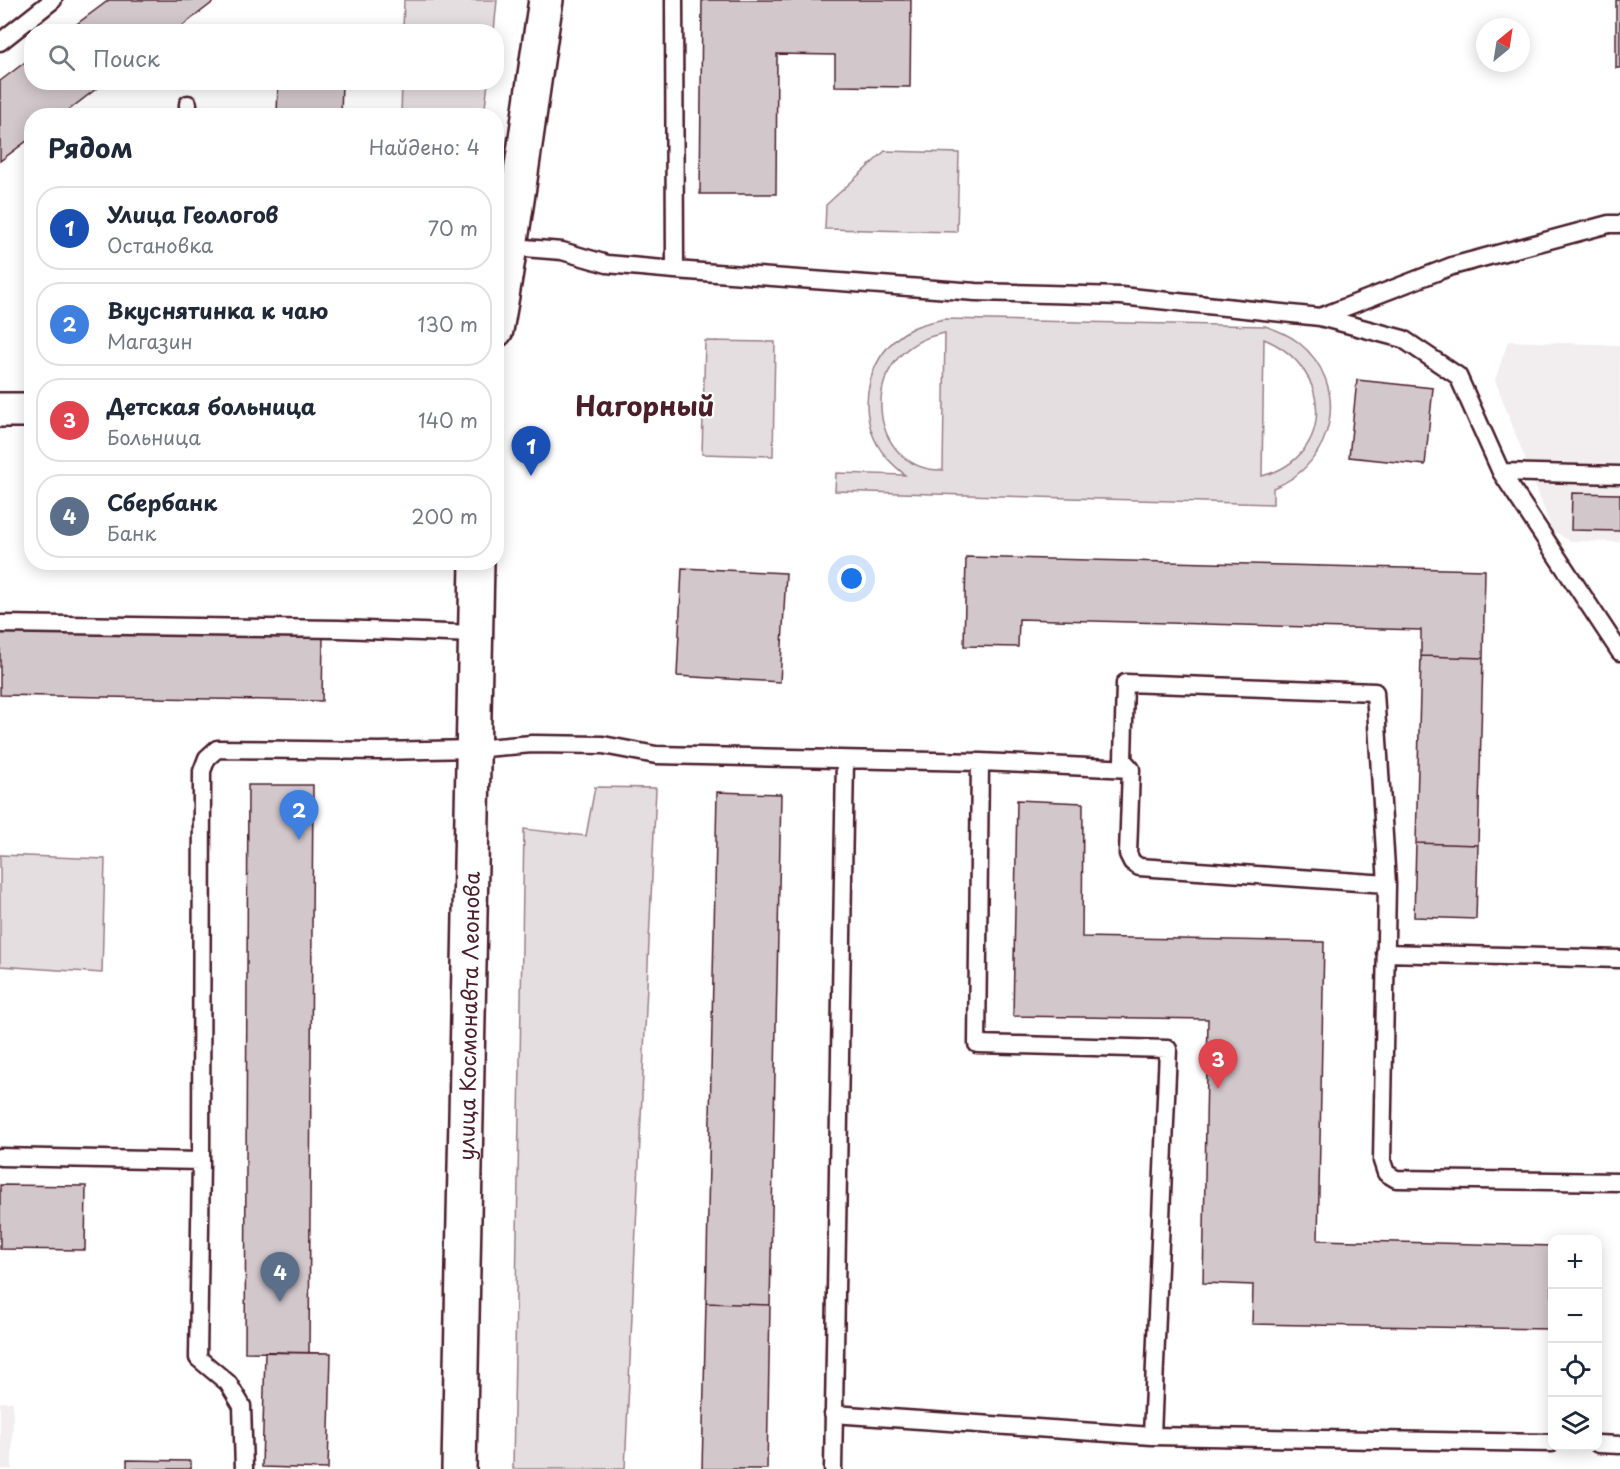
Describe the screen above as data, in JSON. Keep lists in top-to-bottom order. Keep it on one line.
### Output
{"streets":{"main road":["улица Космонавта Леонова"]},"districts":["Нагорный"],"north":"top right","page":{"search":"Поиск","heading":["Рядом","Найдено: 4"],"list":[{"mark":"1","name":"Улица Геологов","note":"Остановка","value":"70 m"},{"mark":"2","name":"Вкуснятинка к чаю","note":"Магазин","value":"130 m"},{"mark":"3","name":"Детская больница","note":"Больница","value":"140 m"},{"mark":"4","name":"Сбербанк","note":"Банк","value":"200 m"}],"pins":["1","2","3","4"],"map_buttons":["+","−"]}}
